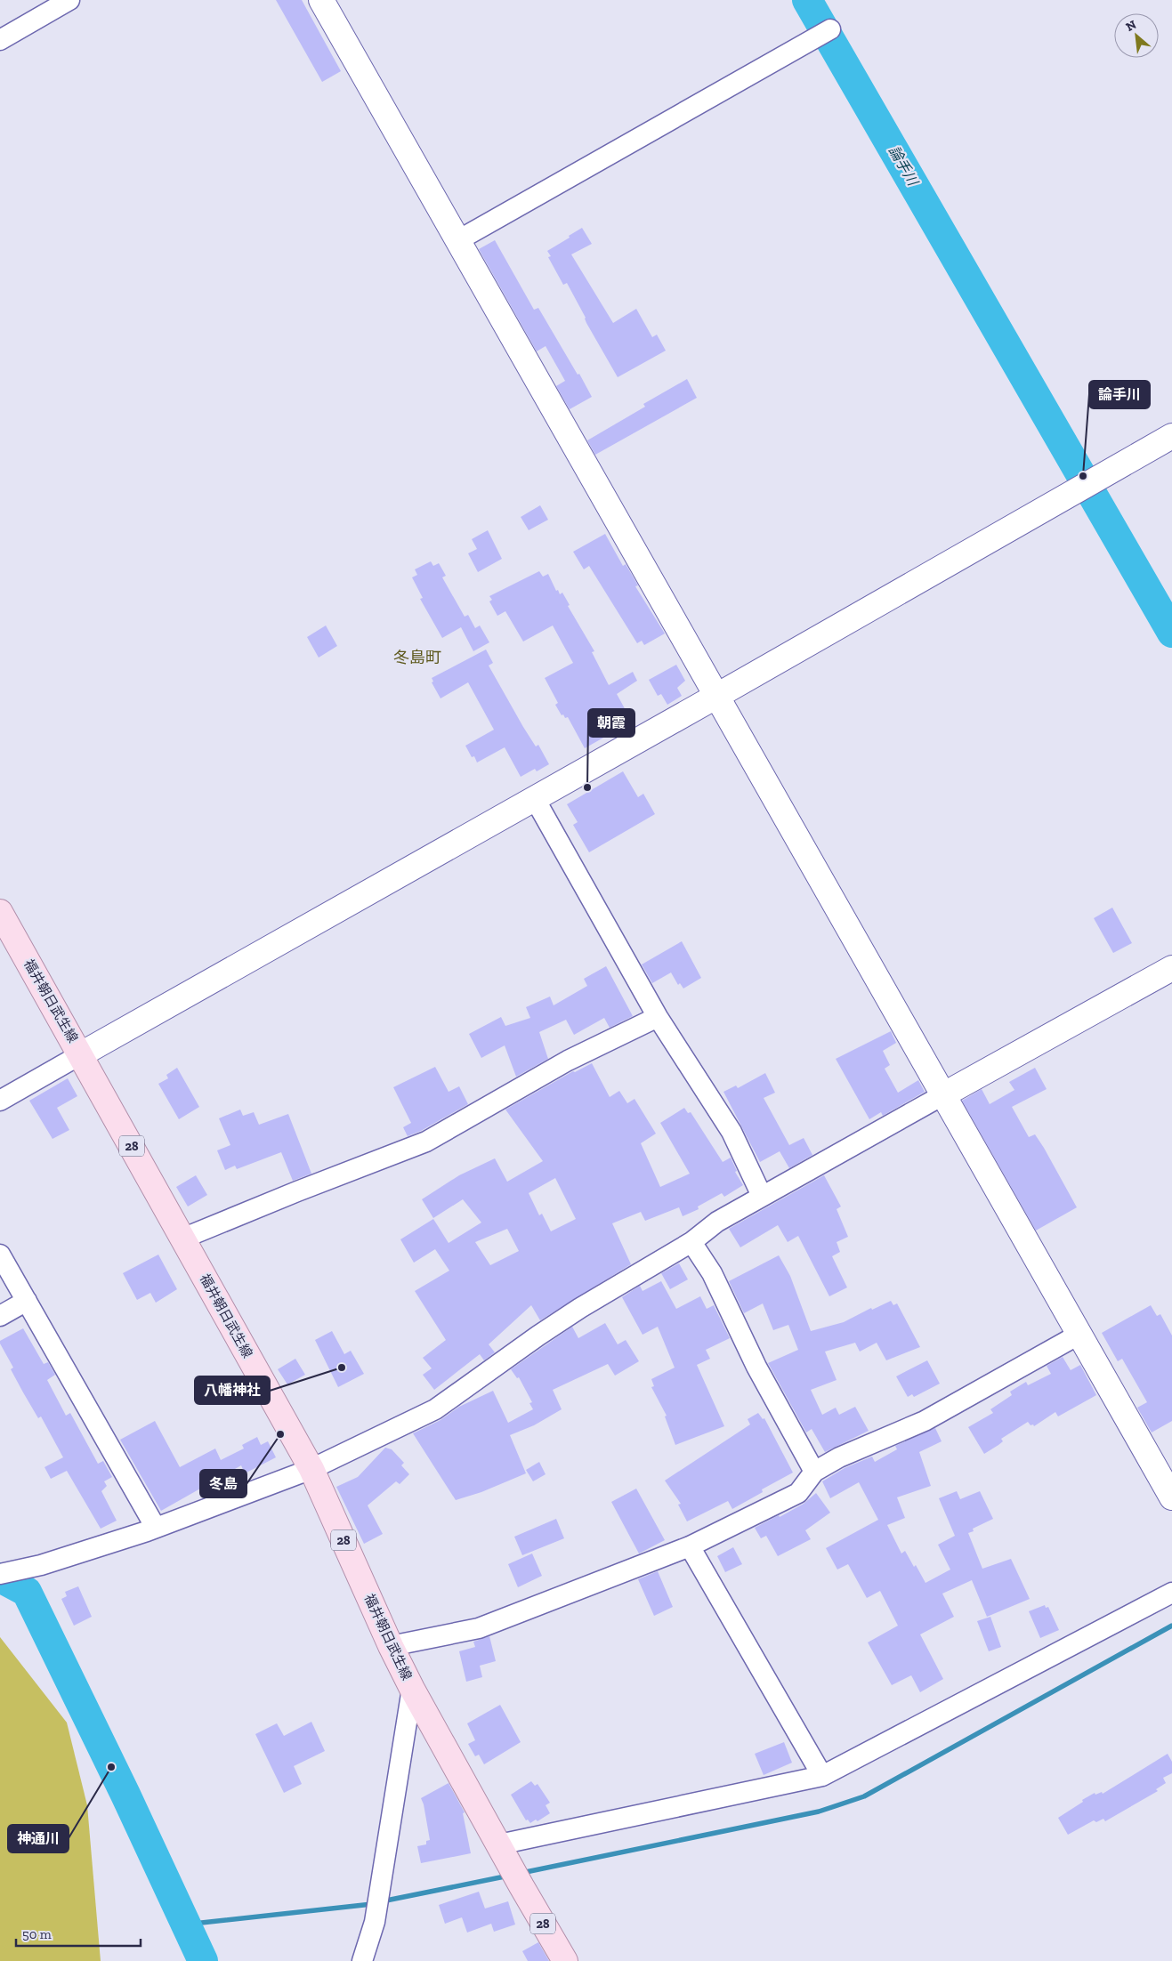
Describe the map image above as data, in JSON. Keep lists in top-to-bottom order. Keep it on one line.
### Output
{"streets":{"main road":["福井朝日武生線","28"]},"districts":["冬島町"],"water":["論手川"],"places":["論手川","朝霞","八幡神社","冬島","神通川"],"scale_bar":"50 m","north":"top left"}
